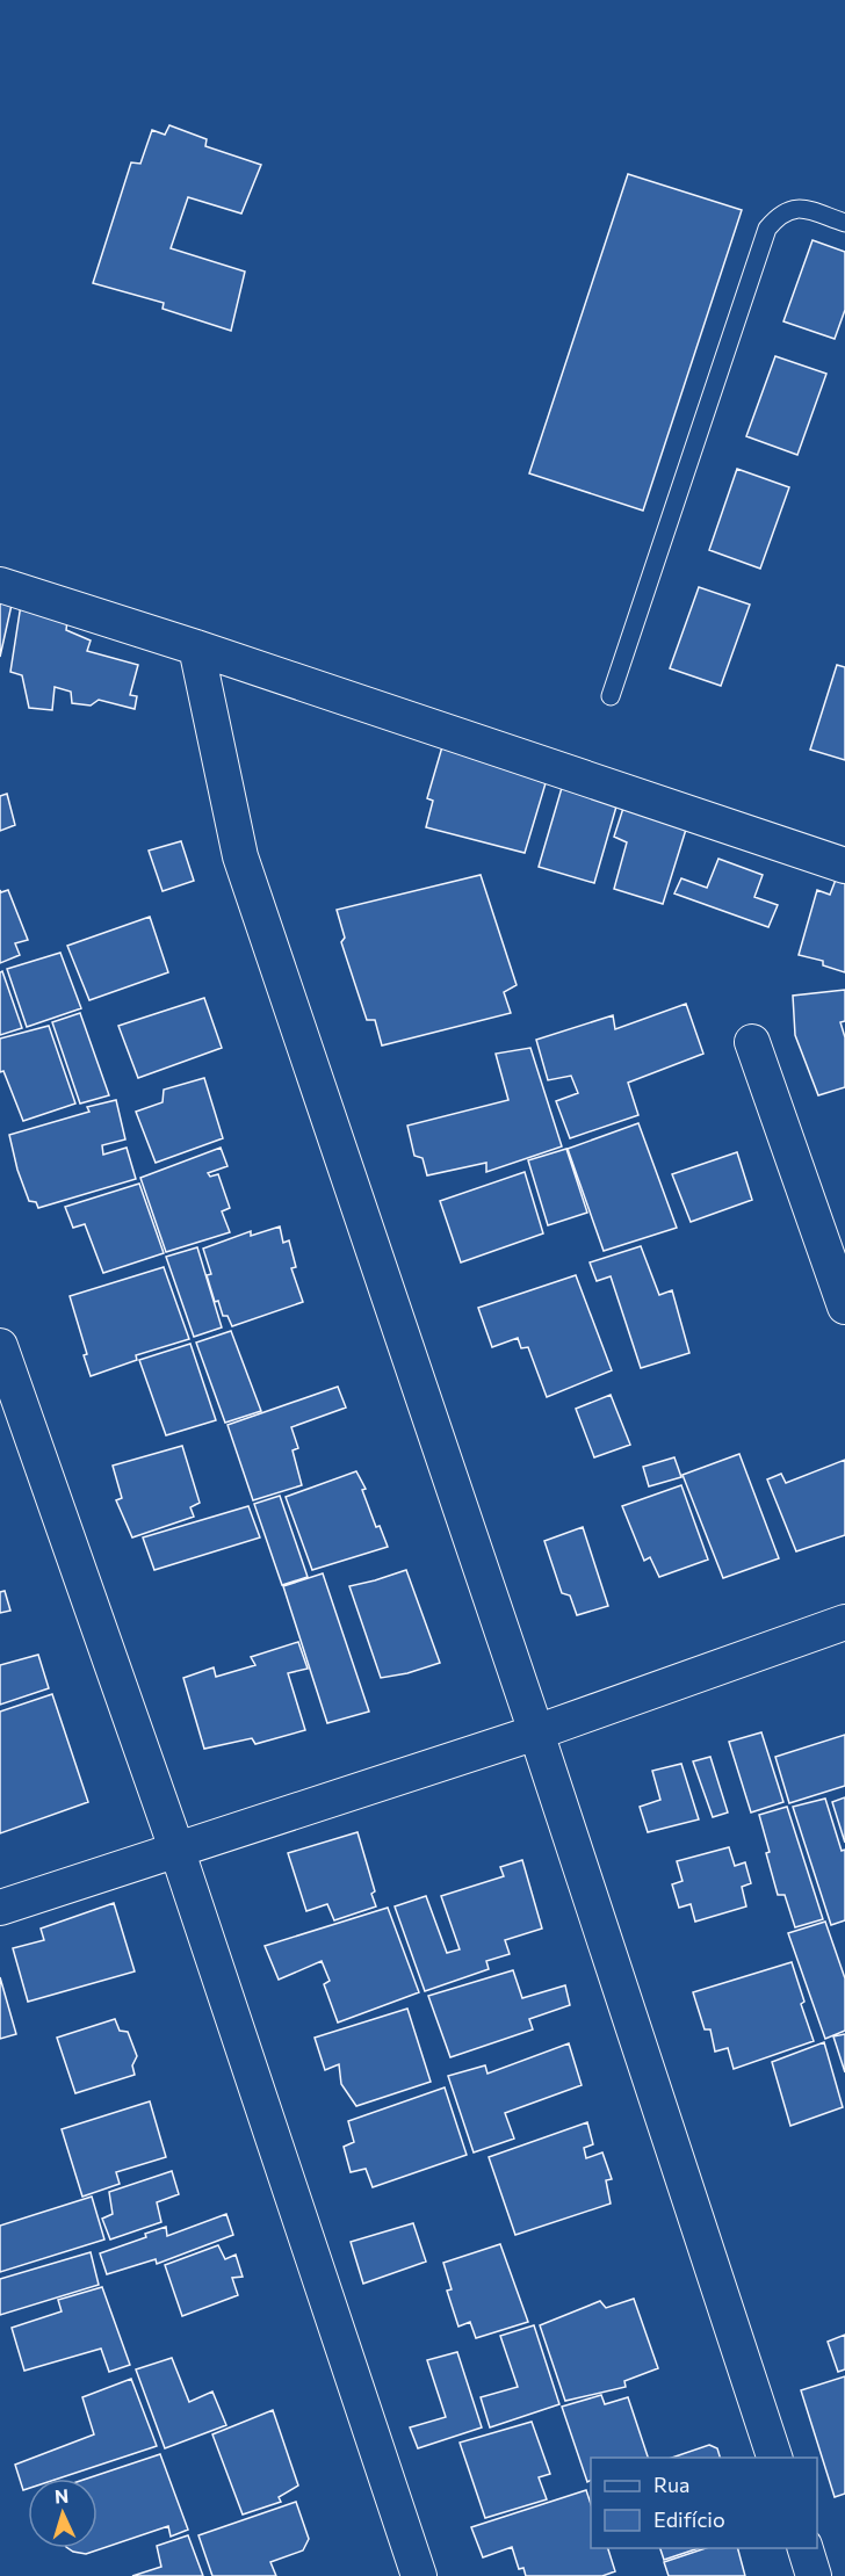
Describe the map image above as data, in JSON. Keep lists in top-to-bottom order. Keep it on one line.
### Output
{"legend":["Rua","Edifício"],"north":"top"}
